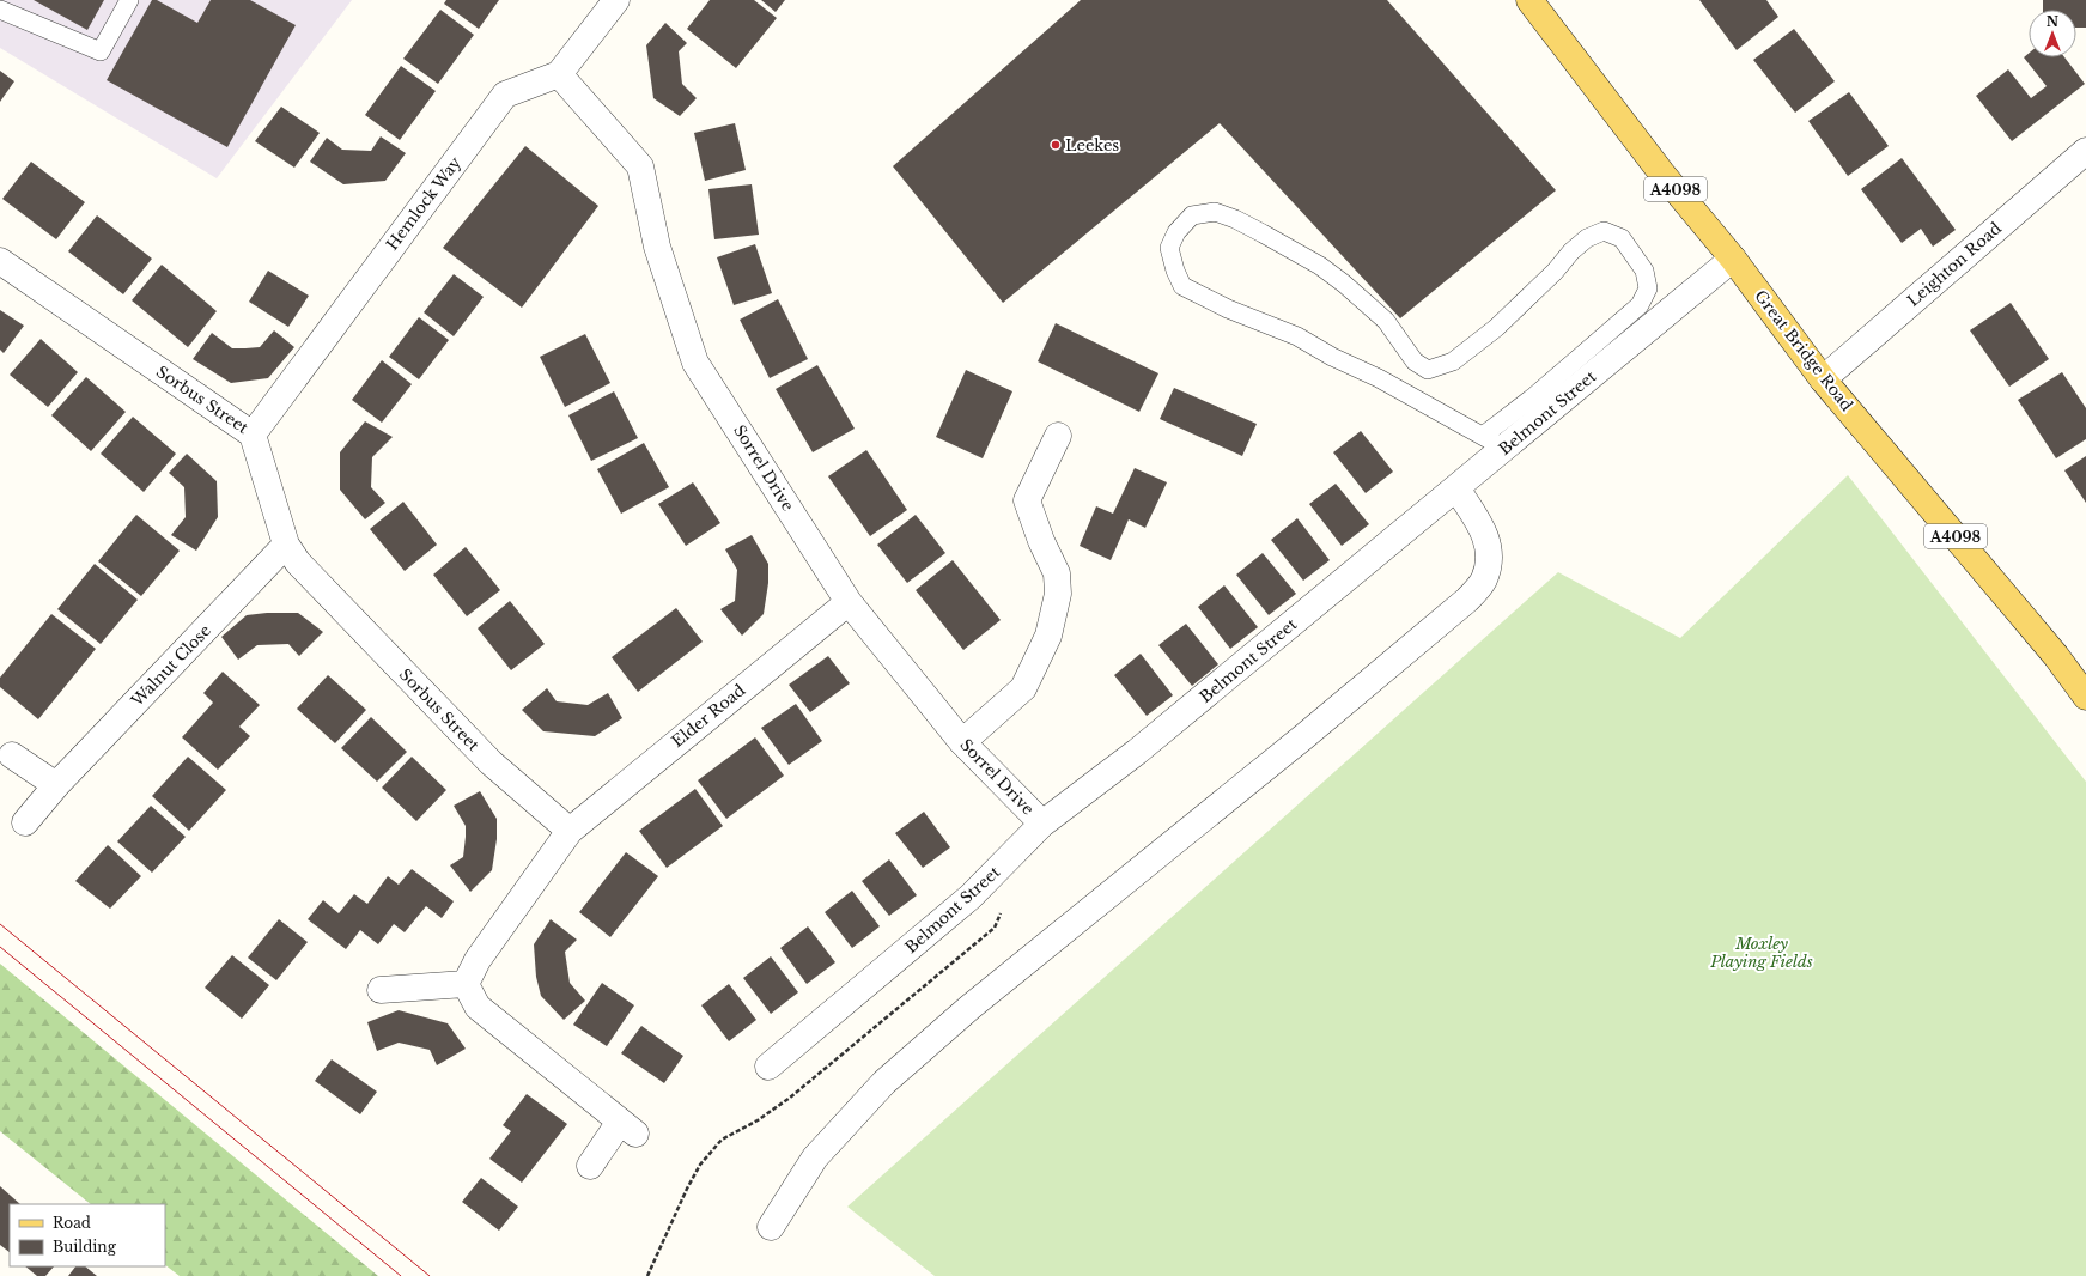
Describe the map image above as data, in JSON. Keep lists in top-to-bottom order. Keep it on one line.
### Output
{"streets":{"main road":["A4098","Great Bridge Road"],"street":["Hemlock Way","Leighton Road","Sorbus Street","Belmont Street","Sorrel Drive","Walnut Close","Elder Road"]},"crossings":[["Hemlock Way","Sorbus Street"],["Hemlock Way","Sorrel Drive"],["Leighton Road","Great Bridge Road"],["Great Bridge Road","Belmont Street"],["Sorbus Street","Walnut Close"],["Sorbus Street","Elder Road"],["Belmont Street","Sorrel Drive"],["Sorrel Drive","Elder Road"]],"parks":["Moxley Playing Fields"],"places":["Leekes"],"legend":["Road","Building"],"north":"top"}
